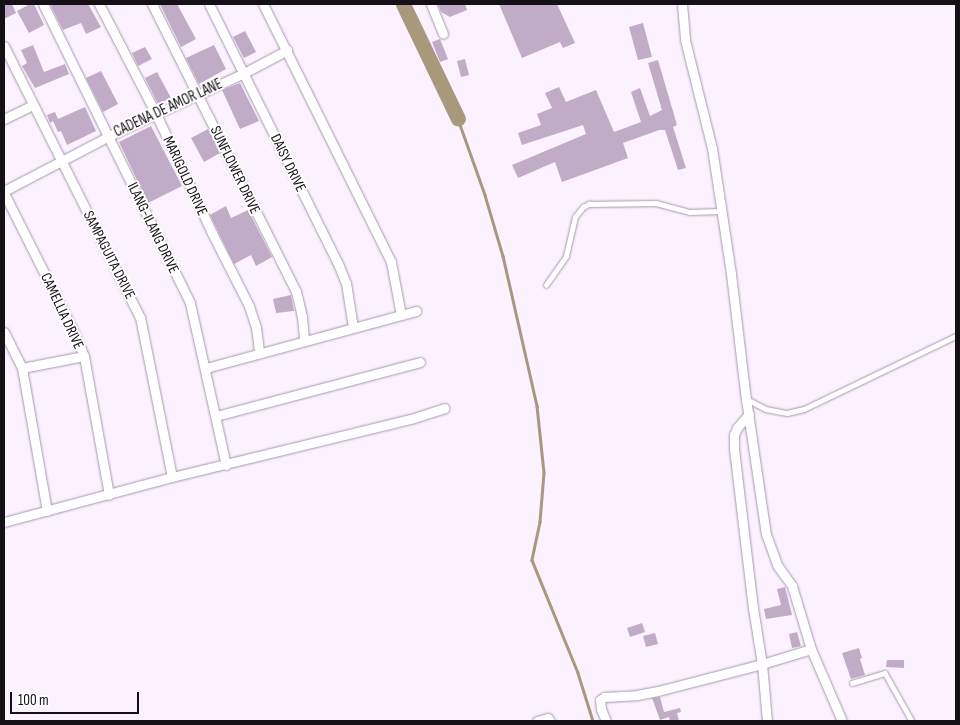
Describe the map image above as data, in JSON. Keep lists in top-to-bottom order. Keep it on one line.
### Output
{"streets":{"street":["CADENA DE AMOR LANE","DAISY DRIVE","SUNFLOWER DRIVE","MARIGOLD DRIVE","ILANG-ILANG DRIVE","SAMPAGUITA DRIVE","CAMELLIA DRIVE"]},"crossings":[["CADENA DE AMOR LANE","DAISY DRIVE"],["CADENA DE AMOR LANE","SUNFLOWER DRIVE"],["CADENA DE AMOR LANE","MARIGOLD DRIVE"],["CADENA DE AMOR LANE","ILANG-ILANG DRIVE"],["CADENA DE AMOR LANE","SAMPAGUITA DRIVE"],["CADENA DE AMOR LANE","CAMELLIA DRIVE"]],"scale_bar":"100 m"}
